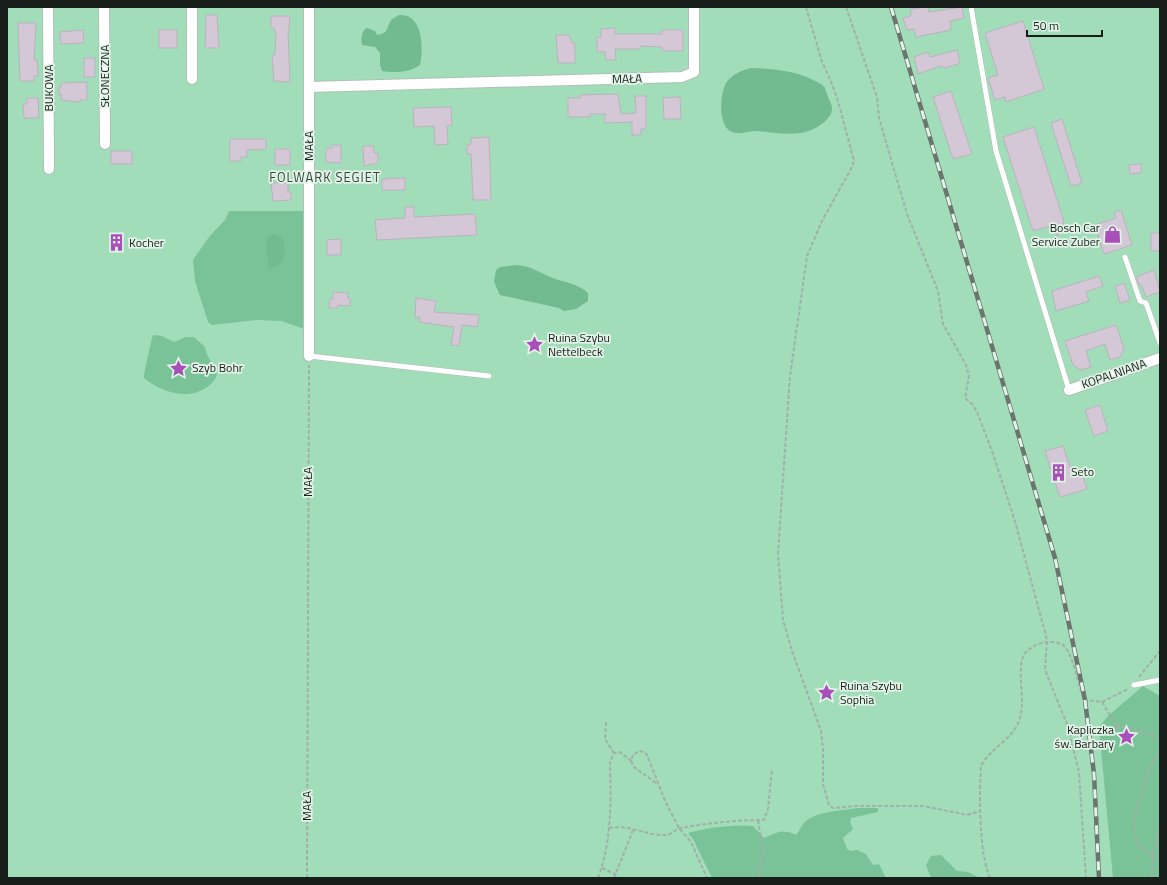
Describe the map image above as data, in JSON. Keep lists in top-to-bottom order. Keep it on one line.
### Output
{"streets":{"street":["SŁONECZNA","MAŁA","BUKOWA","KOPALNIANA"]},"districts":["FOLWARK SEGIET"],"places":{"shop":["Bosch Car Service Zuber"],"building":["Kocher","Seto"],"place":["Ruina Szybu Nettelbeck","Szyb Bohr","Ruina Szybu Sophia","Kapliczka św. Barbary"]},"scale_bar":"50 m"}
